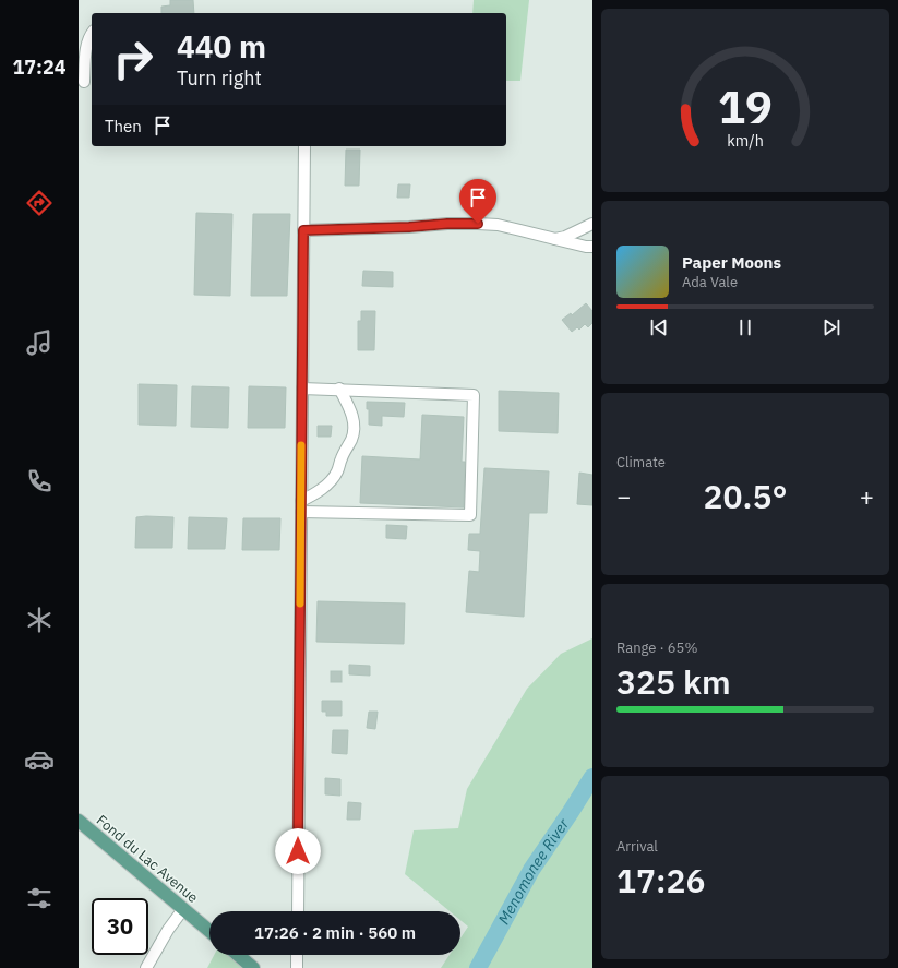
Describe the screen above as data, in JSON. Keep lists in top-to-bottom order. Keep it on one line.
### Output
{"streets":{"main road":["Fond du Lac Avenue"]},"water":["Menomonee River"],"page":{"tabs":"17:24","turn":["440 m","Turn right"],"then":"Then","song":["Paper Moons","Ada Vale"],"tile":["Climate",["Range · 65%","325 km"],["Arrival","17:26"]],"heat":["−","20.5°","+"],"limit":"30","trip":"17:26 · 2 min · 560 m","gauge":["19","km/h"]}}
